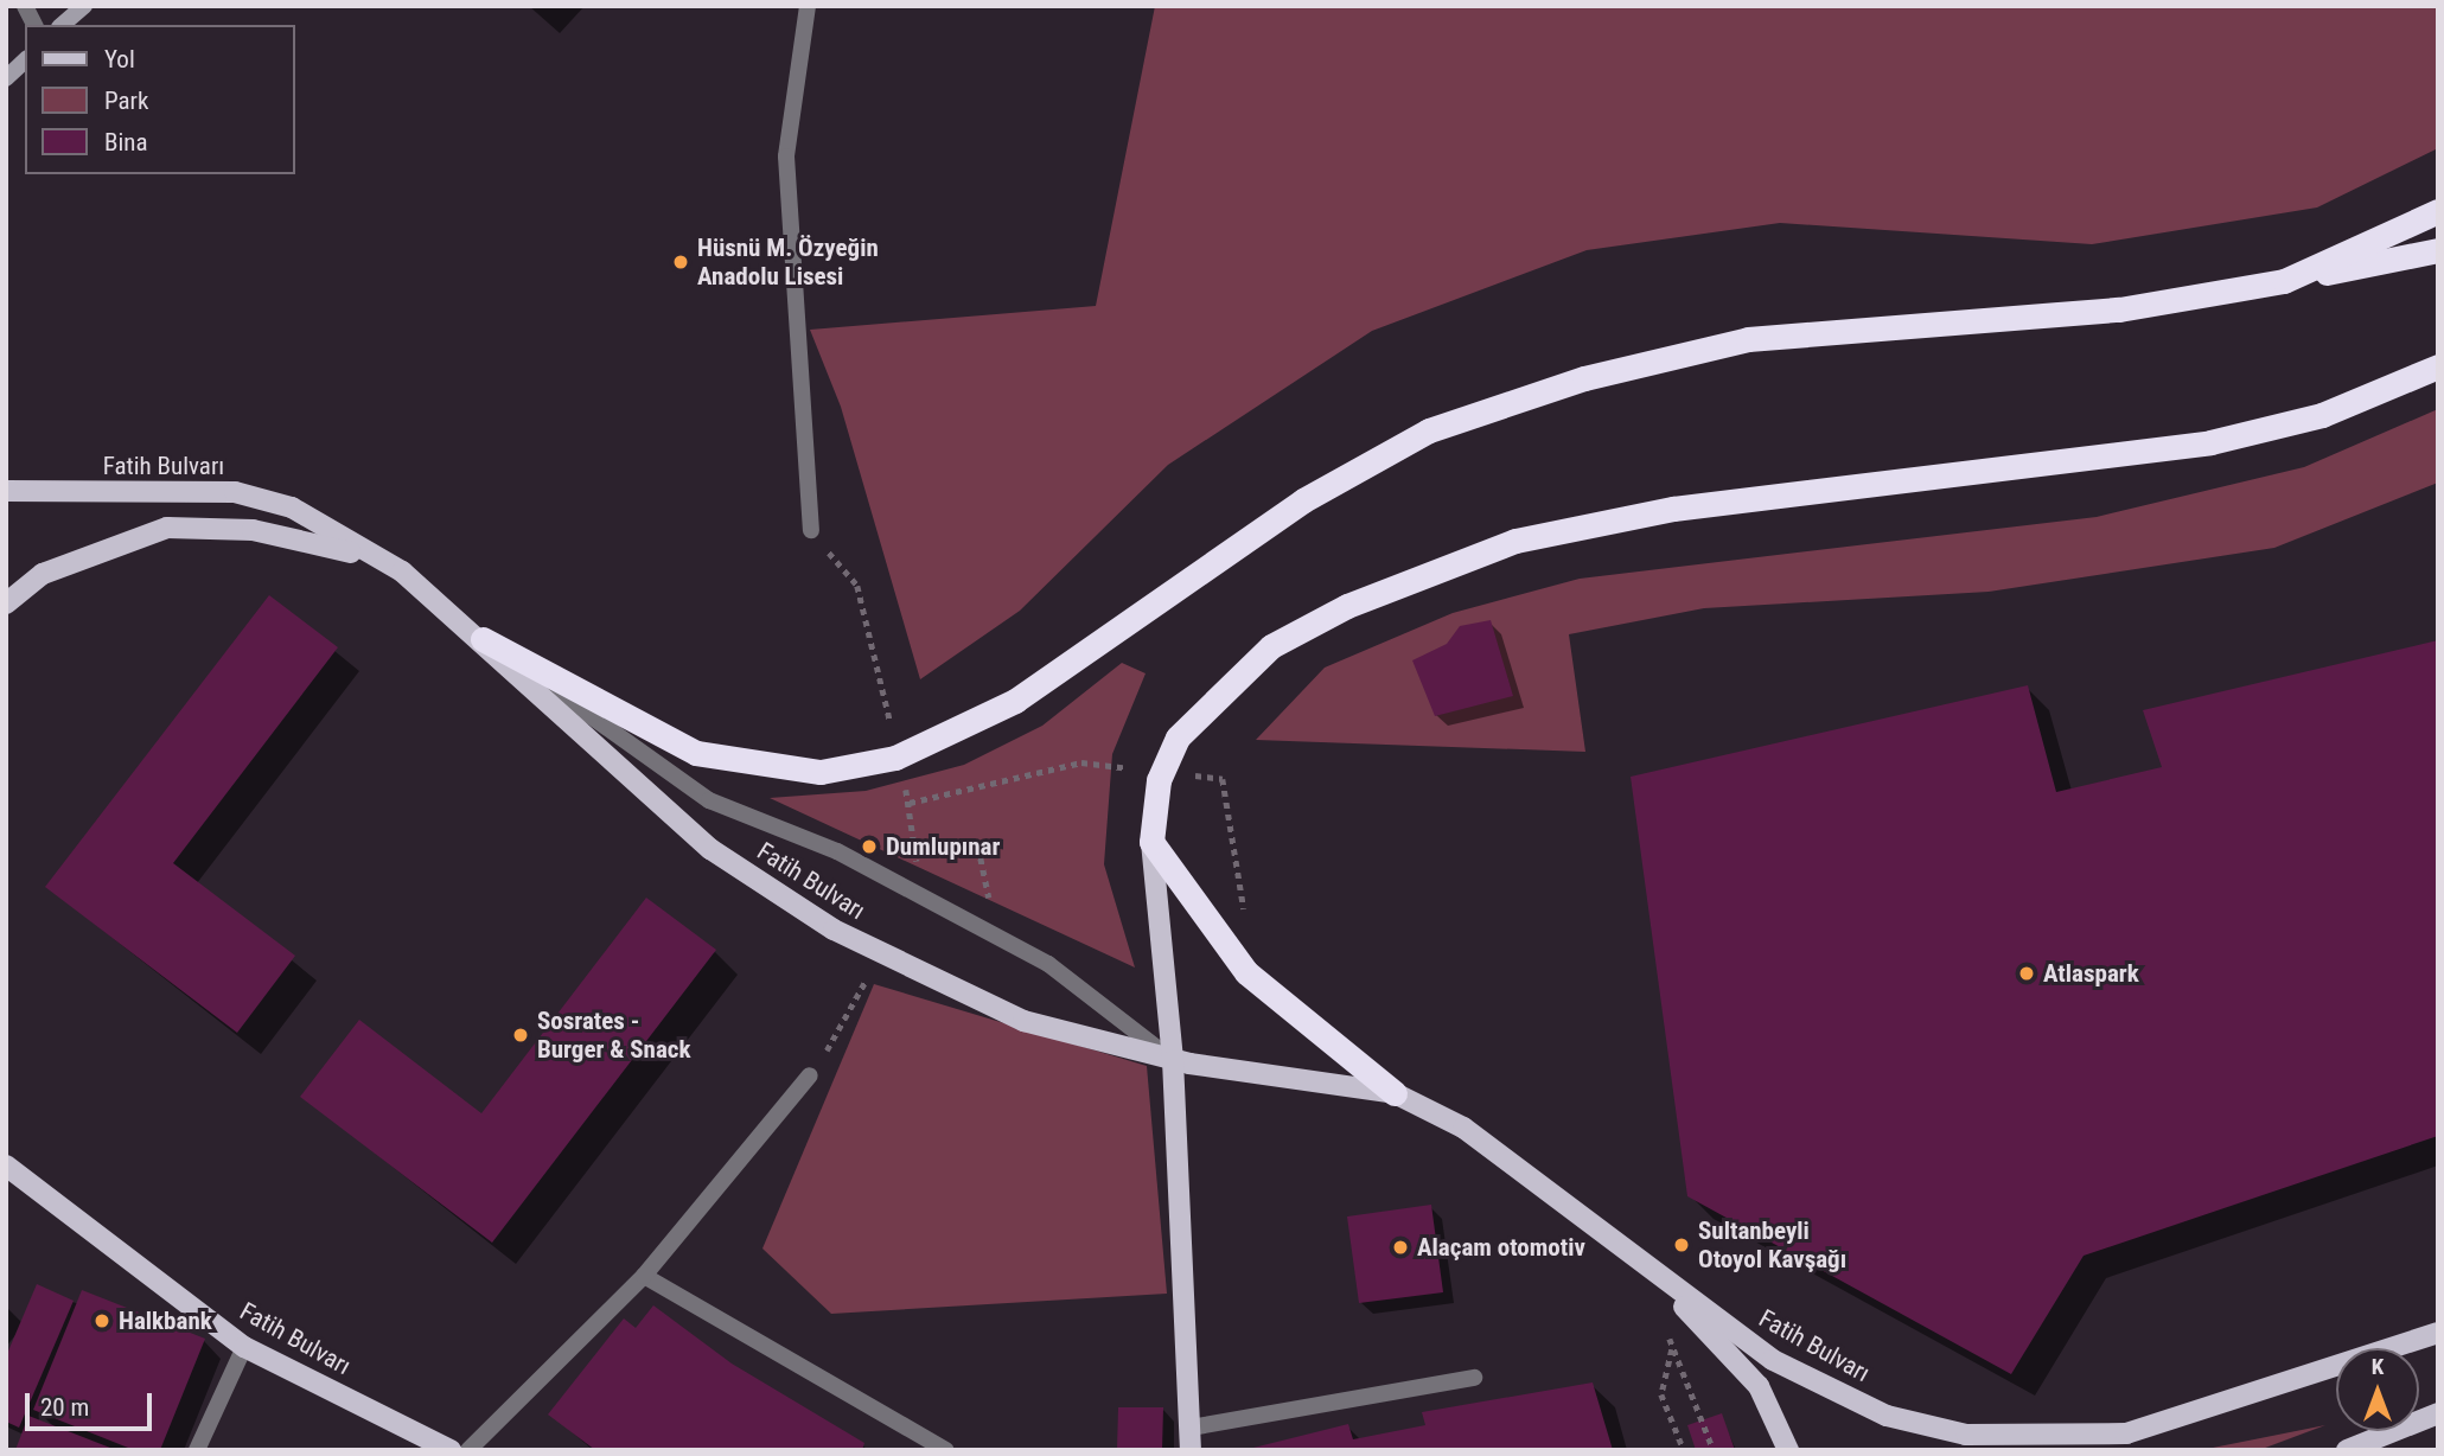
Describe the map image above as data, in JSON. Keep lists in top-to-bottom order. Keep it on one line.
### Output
{"streets":{"main road":["Fatih Bulvarı"]},"places":["Hüsnü M. Özyeğin Anadolu Lisesi","Dumlupınar","Atlaspark","Sosrates - Burger & Snack","Sultanbeyli Otoyol Kavşağı","Alaçam otomotiv","Halkbank"],"legend":["Yol","Park","Bina"],"scale_bar":"20 m","north":"top"}
